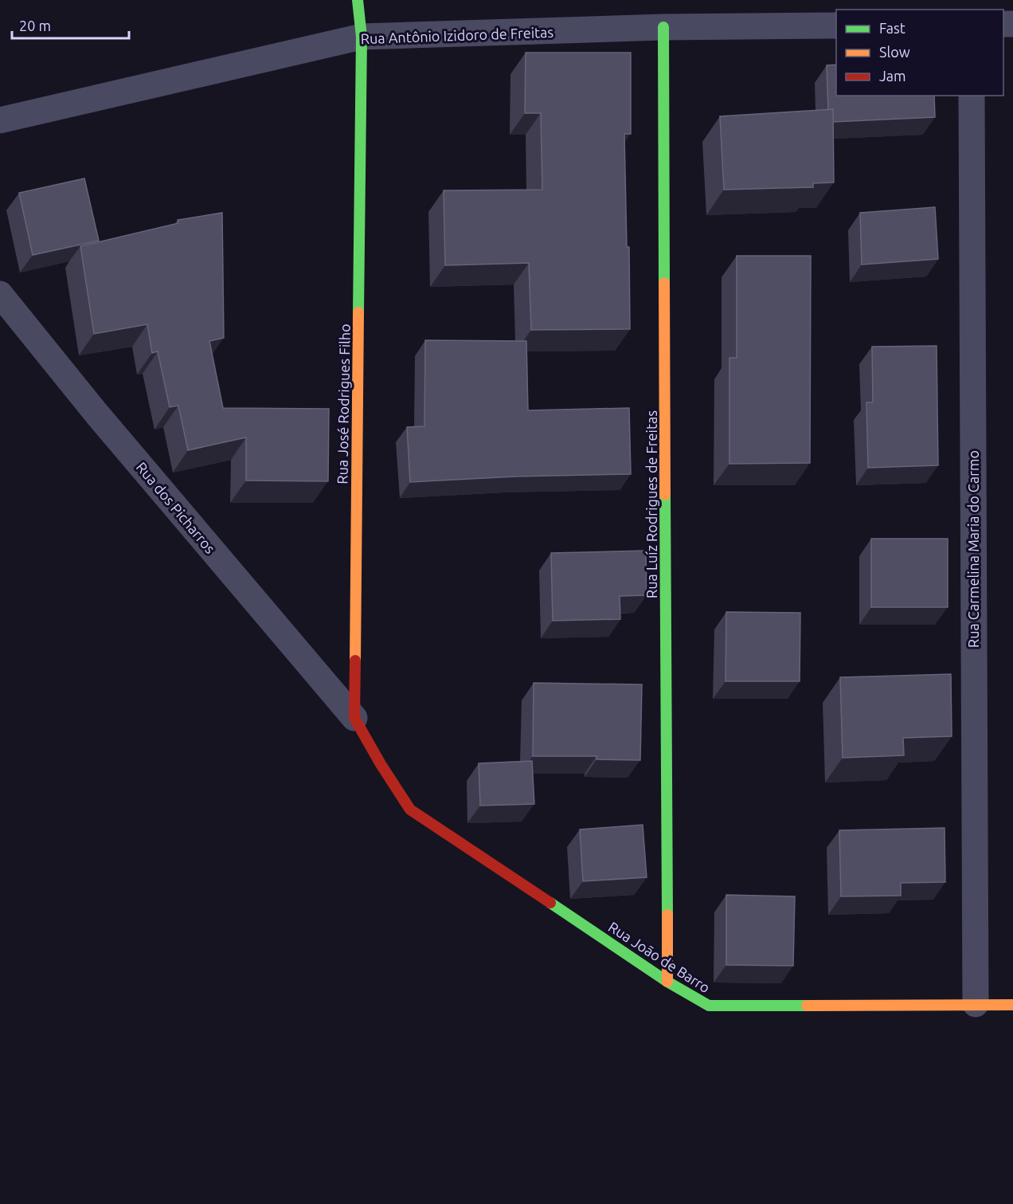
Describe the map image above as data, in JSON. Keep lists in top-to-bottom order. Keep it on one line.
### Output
{"streets":{"street":["Rua Antônio Izidoro de Freitas","Rua José Rodrigues Filho","Rua Luíz Rodrigues de Freitas","Rua dos Picharros","Rua Carmelina Maria do Carmo","Rua João de Barro"]},"crossings":[["Rua Antônio Izidoro de Freitas","Rua José Rodrigues Filho"],["Rua Antônio Izidoro de Freitas","Rua Luíz Rodrigues de Freitas"],["Rua José Rodrigues Filho","Rua dos Picharros"],["Rua José Rodrigues Filho","Rua João de Barro"],["Rua Luíz Rodrigues de Freitas","Rua João de Barro"],["Rua dos Picharros","Rua João de Barro"],["Rua Carmelina Maria do Carmo","Rua João de Barro"]],"legend":["Fast","Slow","Jam"],"scale_bar":"20 m"}
